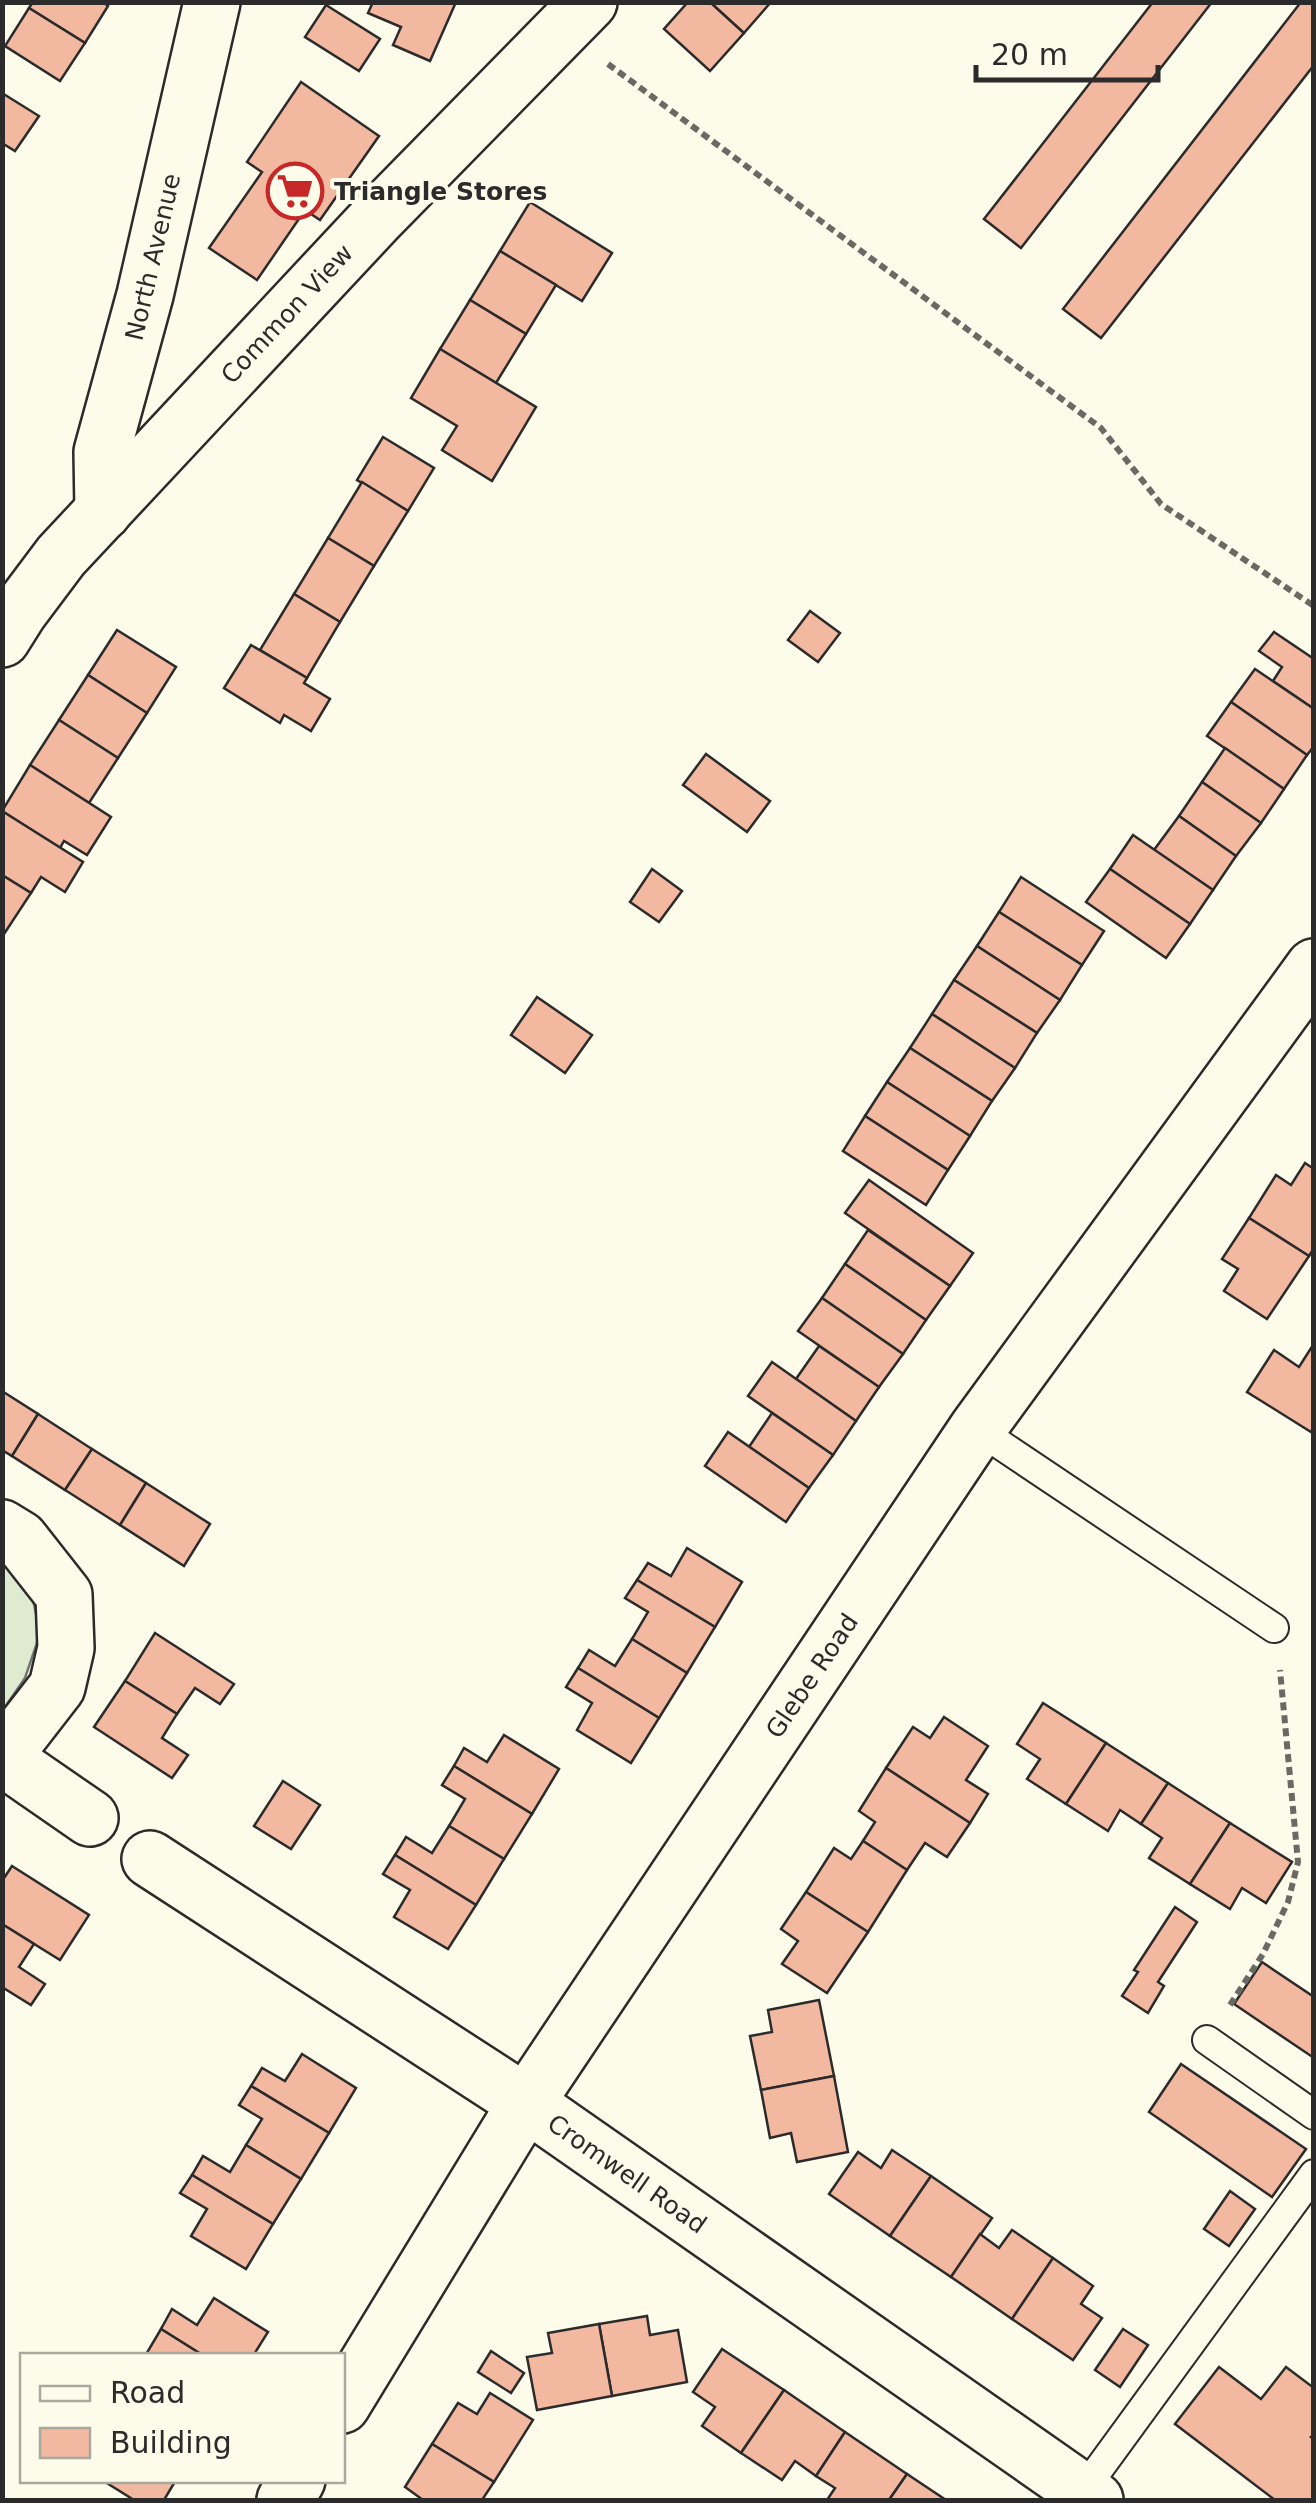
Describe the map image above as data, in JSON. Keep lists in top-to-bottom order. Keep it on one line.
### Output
{"streets":{"street":["North Avenue","Common View","Glebe Road","Cromwell Road"]},"crossings":[["North Avenue","Common View"],["Glebe Road","Cromwell Road"]],"places":{"supermarket":["Triangle Stores"]},"legend":["Road","Building"],"scale_bar":"20 m"}
